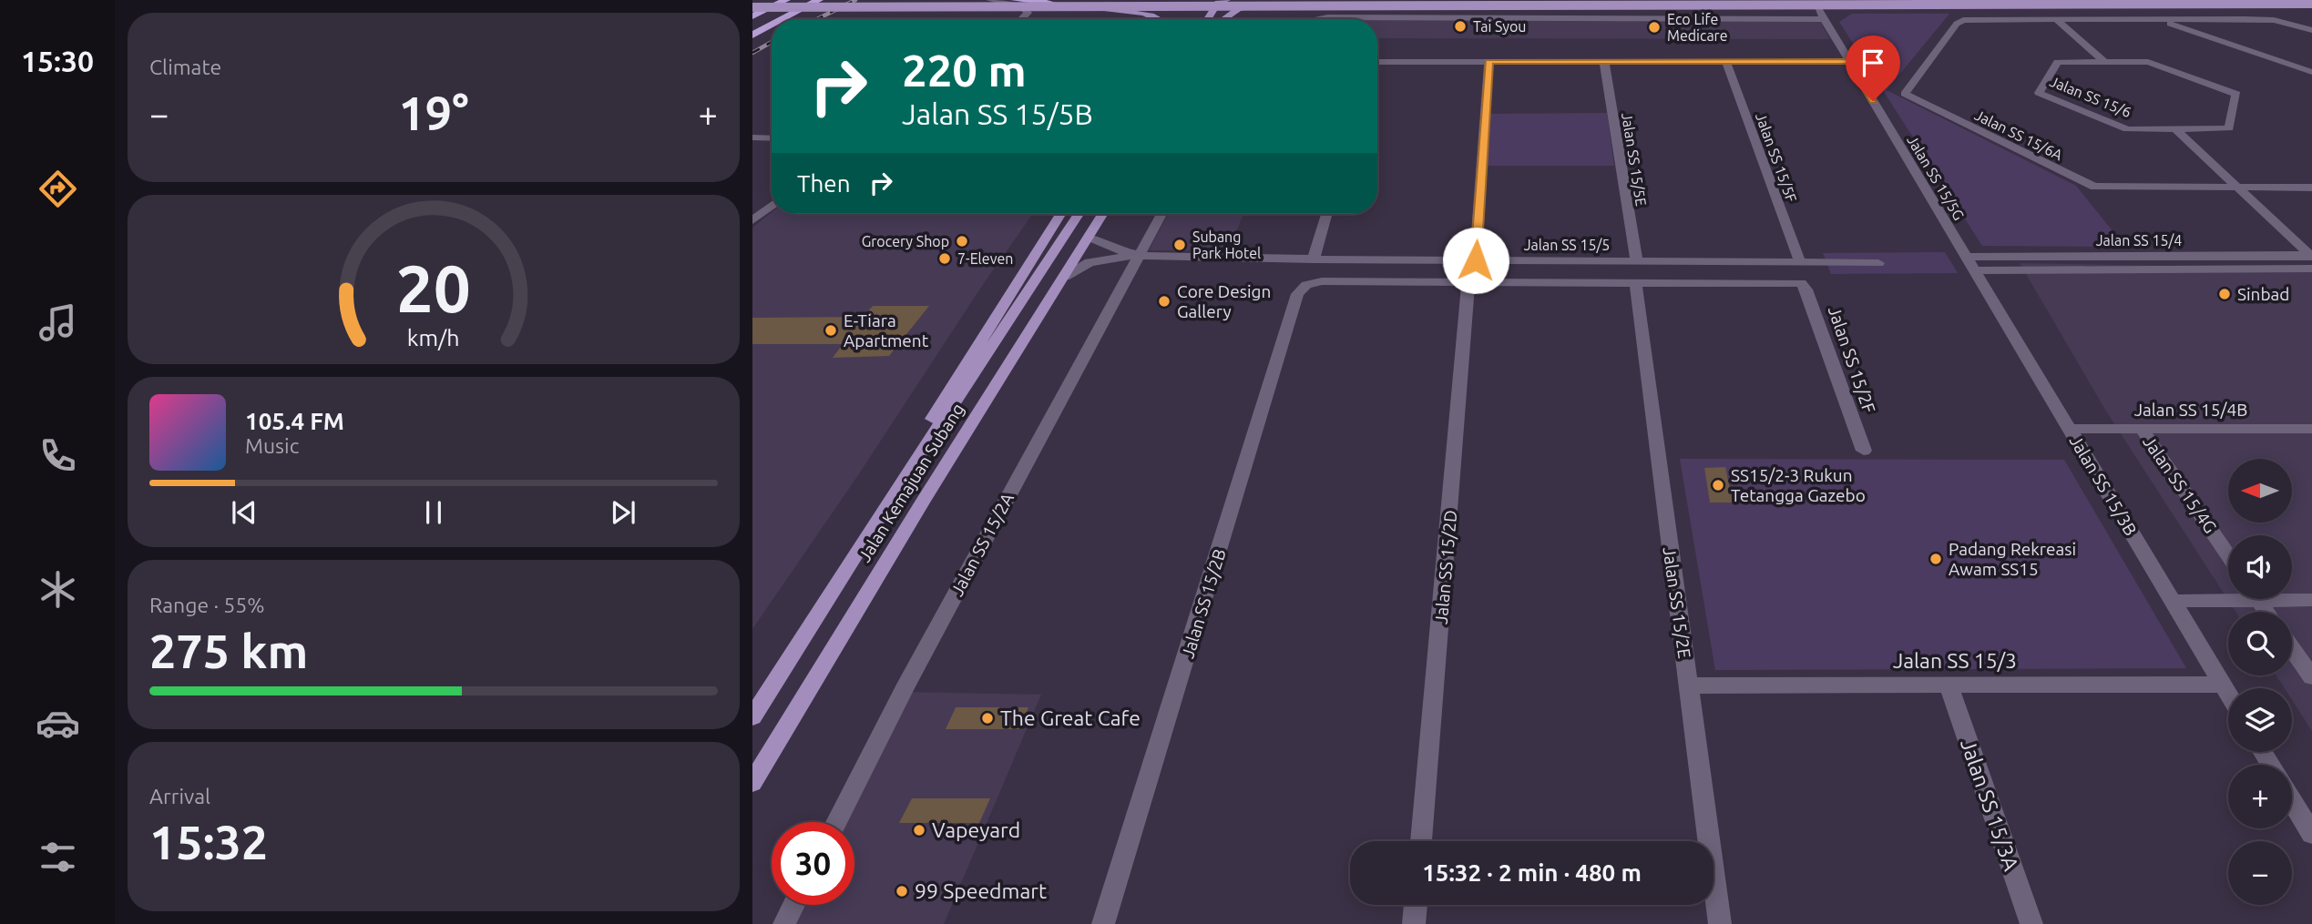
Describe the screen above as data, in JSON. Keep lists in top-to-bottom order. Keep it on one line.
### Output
{"streets":{"main road":["Jalan Kemajuan Subang"],"street":["Jalan SS 15/6","Jalan SS 15/6A","Jalan SS 15/5F","Jalan SS 15/5E","Jalan SS 15/5G","Jalan SS 15/4","Jalan SS 15/5","Jalan SS 15/2F","Jalan SS 15/4B","Jalan SS 15/4G","Jalan SS 15/3B","Jalan SS 15/2A","Jalan SS 15/2D","Jalan SS 15/2E","Jalan SS 15/2B","Jalan SS 15/3","Jalan SS 15/3A"]},"crossings":[["Jalan SS 15/5F","Jalan SS 15/5"],["Jalan SS 15/5E","Jalan SS 15/5"],["Jalan SS 15/5G","Jalan SS 15/4"],["Jalan SS 15/5G","Jalan SS 15/3B"],["Jalan SS 15/4","Jalan SS 15/3B"],["Jalan SS 15/5","Jalan Kemajuan Subang"],["Jalan SS 15/5","Jalan SS 15/2A"],["Jalan SS 15/2F","Jalan SS 15/2E"],["Jalan SS 15/4B","Jalan SS 15/4G"],["Jalan SS 15/4B","Jalan SS 15/3B"],["Jalan SS 15/3B","Jalan SS 15/3"],["Jalan SS 15/2D","Jalan SS 15/2B"],["Jalan SS 15/2E","Jalan SS 15/3"],["Jalan SS 15/3","Jalan SS 15/3A"]],"places":["Tai Syou","Eco Life Medicare","Grocery Shop","Subang Park Hotel","7-Eleven","Sinbad","Core Design Gallery","E-Tiara Apartment","SS15/2-3 Rukun Tetangga Gazebo","Padang Rekreasi Awam SS15","The Great Cafe","Vapeyard","99 Speedmart"],"north":"left","page":{"tabs":"15:30","tile":["Climate",["Range · 55%","275 km"],["Arrival","15:32"]],"turn":["220 m","Jalan SS 15/5B"],"heat":["−","19°","+"],"then":"Then","song":["105.4 FM","Music"],"map_buttons":["+","−"],"limit":"30","trip":"15:32 · 2 min · 480 m","gauge":["20","km/h"]}}
